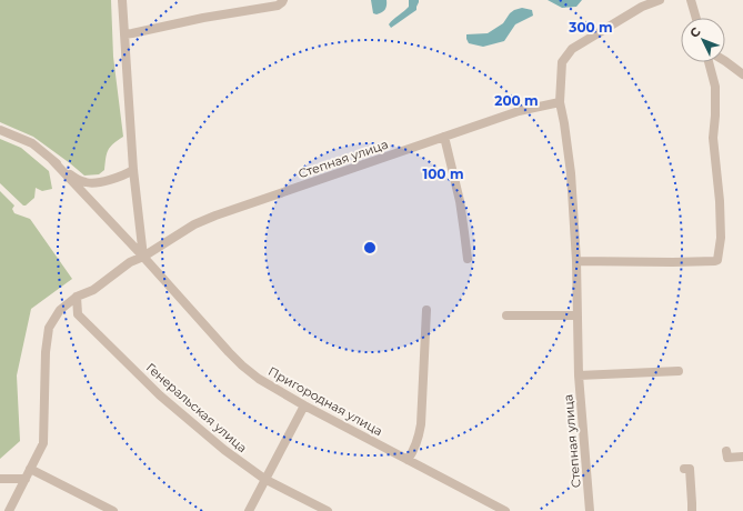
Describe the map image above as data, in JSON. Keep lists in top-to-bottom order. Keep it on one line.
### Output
{"streets":{"street":["Степная улица","Пригородная улица","Генеральская улица"]},"crossings":[["Степная улица","Пригородная улица"],["Степная улица","Генеральская улица"]],"north":"top left","rings":["300 m","200 m","100 m"]}
